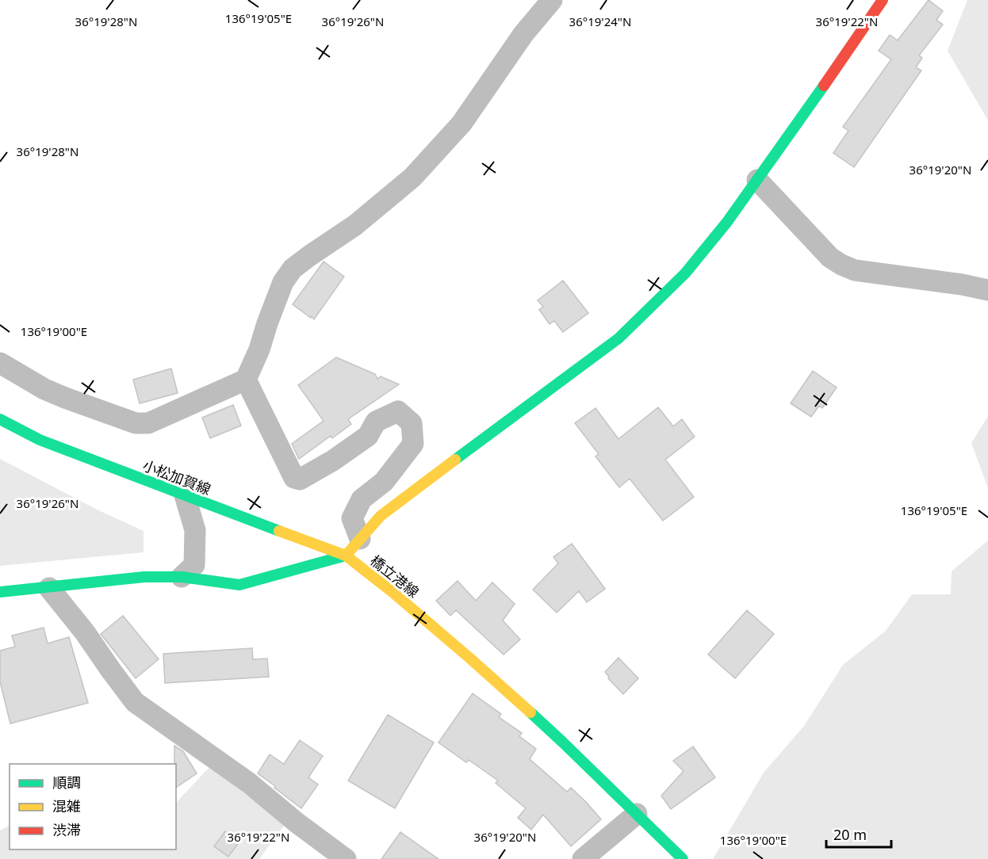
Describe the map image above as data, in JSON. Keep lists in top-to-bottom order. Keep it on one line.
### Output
{"streets":{"main road":["小松加賀線","橋立港線"]},"crossings":[["小松加賀線","橋立港線"]],"legend":["順調","混雑","渋滞"],"scale_bar":"20 m","coordinates":["136°19'05\"E","36°19'28\"N","36°19'26\"N","36°19'24\"N","36°19'22\"N","36°19'20\"N","136°19'00\"E"]}
